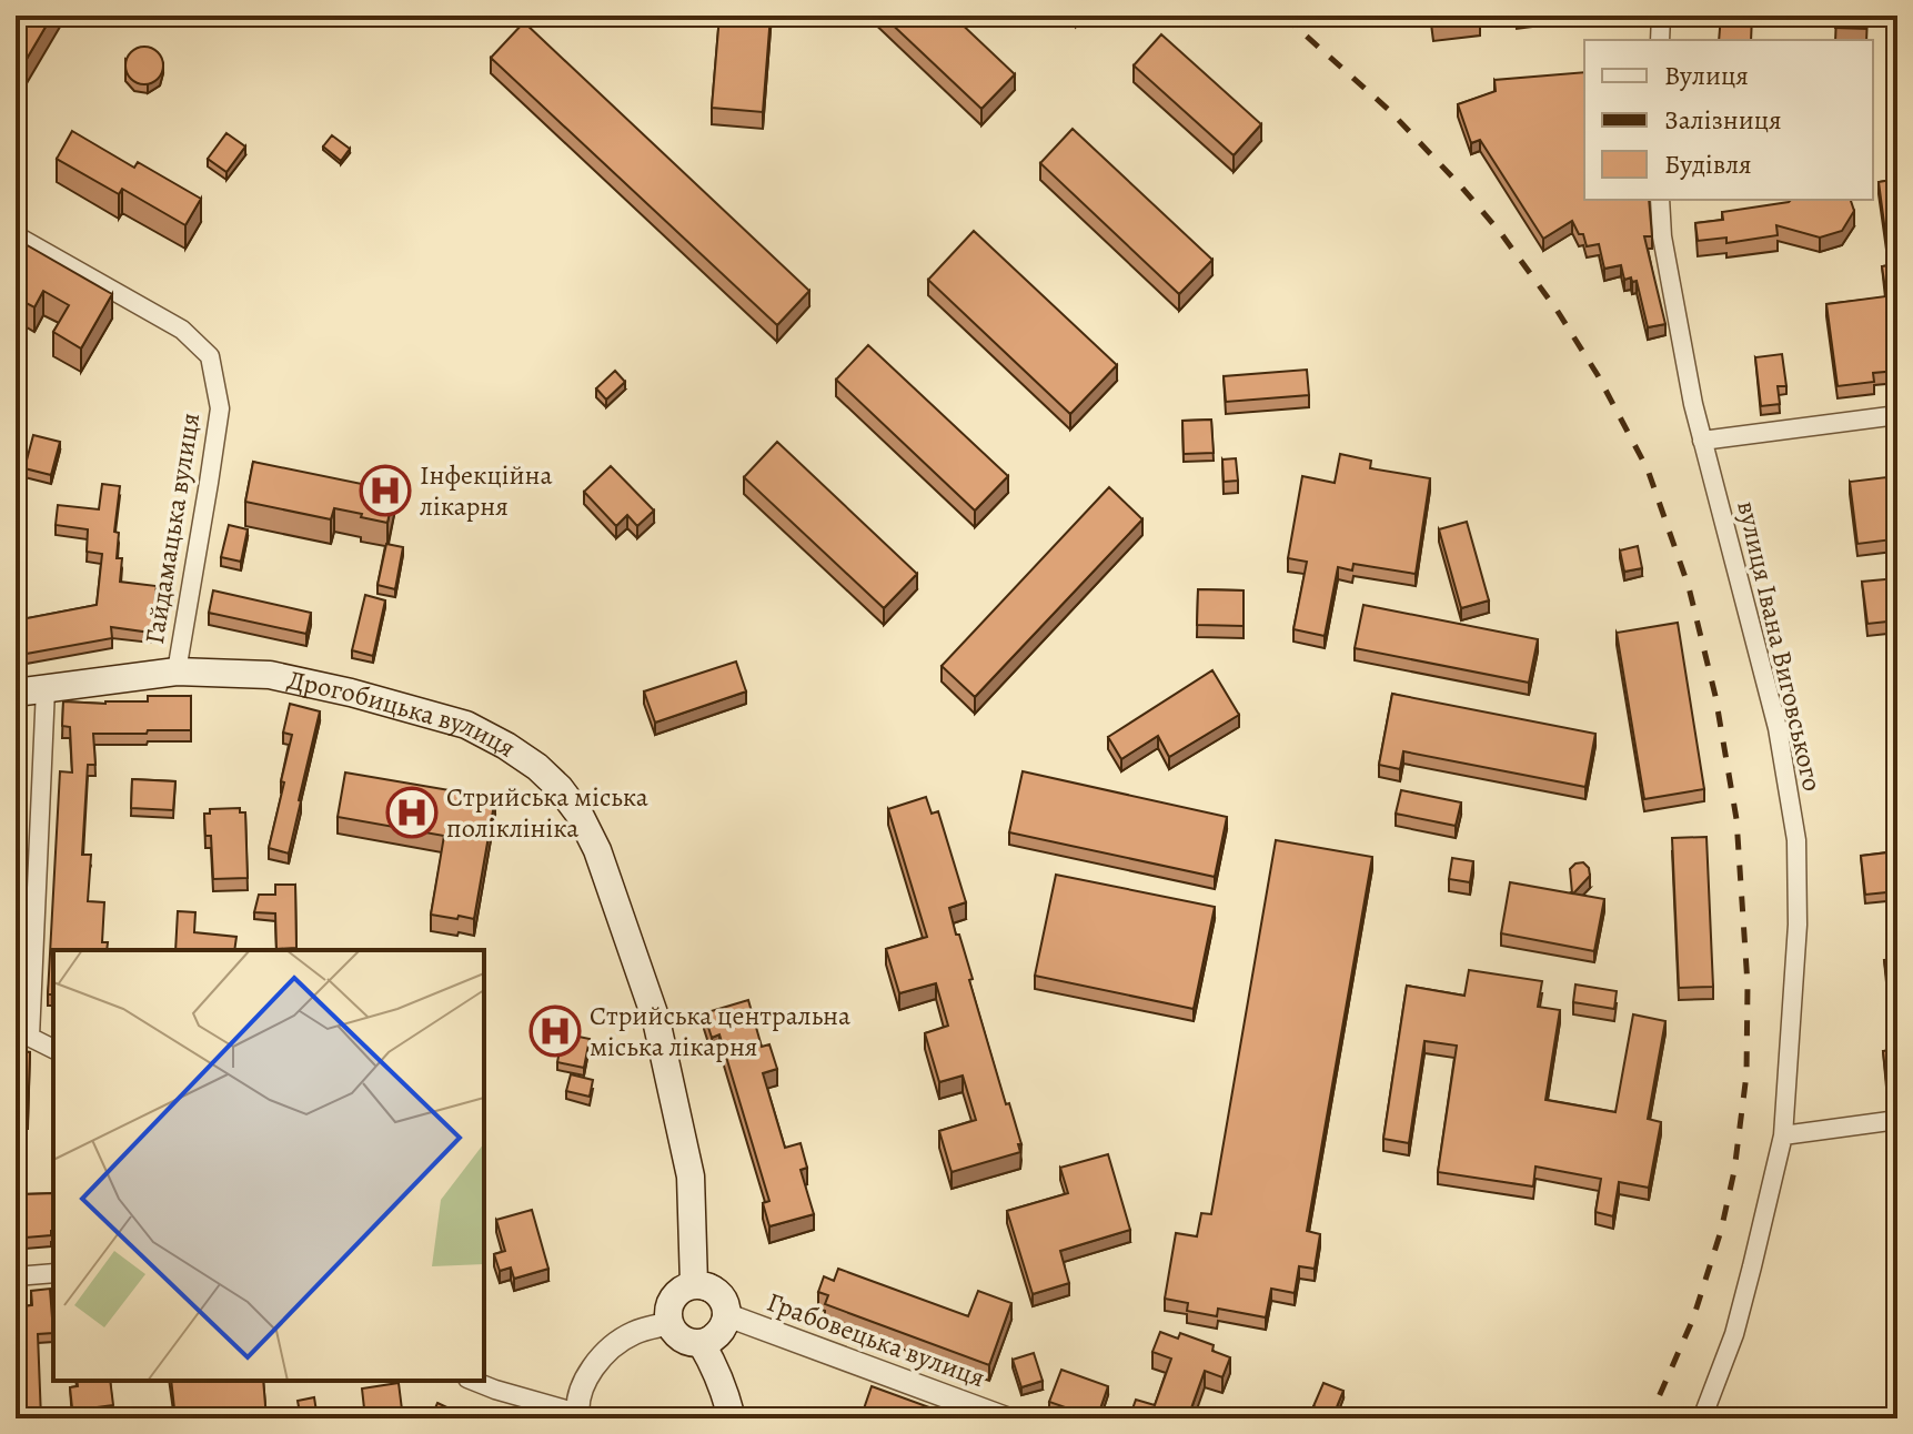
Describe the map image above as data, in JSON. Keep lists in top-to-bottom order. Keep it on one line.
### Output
{"streets":{"main road":["Дрогобицька вулиця"],"street":["Гайдамацька вулиця","вулиця Івана Виговського","Грабовецька вулиця"]},"crossings":[["Гайдамацька вулиця","Дрогобицька вулиця"],["Дрогобицька вулиця","Грабовецька вулиця"]],"places":{"hospital":["Інфекційна лікарня","Стрийська міська поліклініка","Стрийська центральна міська лікарня"]},"legend":["Вулиця","Залізниця","Будівля"]}
